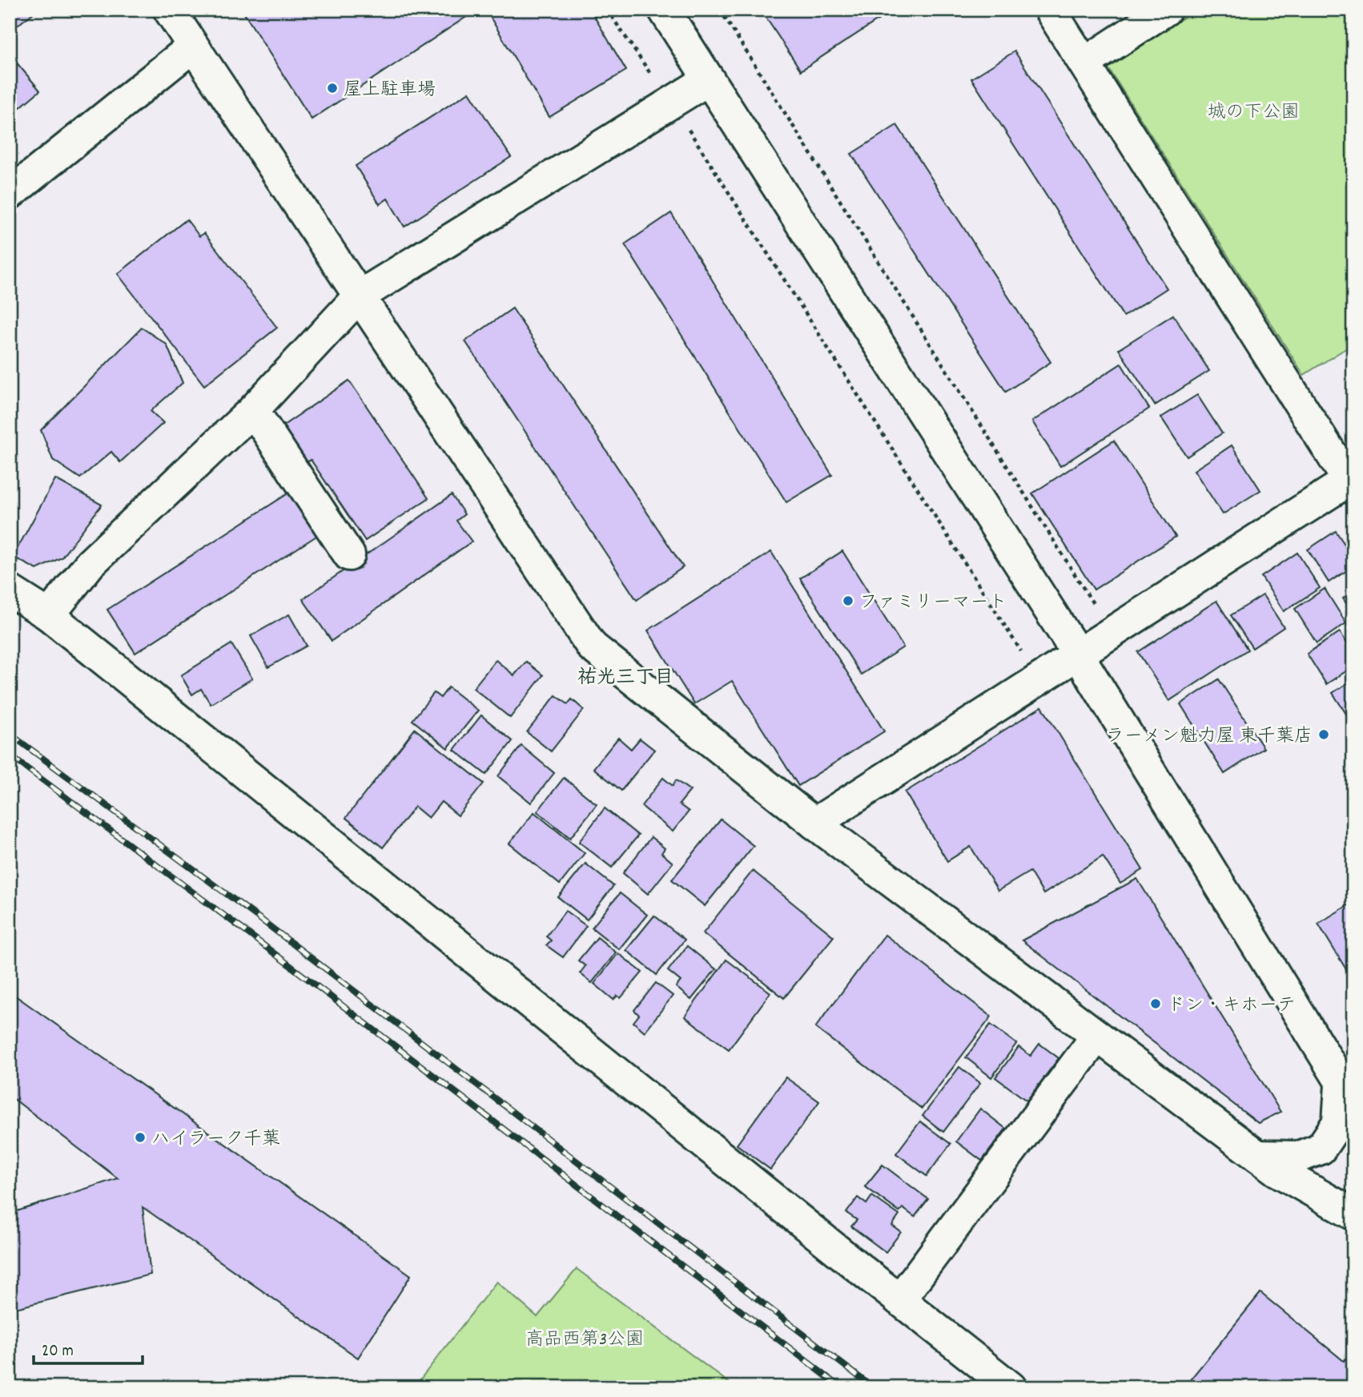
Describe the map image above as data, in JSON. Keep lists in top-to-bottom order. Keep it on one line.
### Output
{"districts":["祐光三丁目"],"parks":["城の下公園","高品西第3公園"],"places":["屋上駐車場","ファミリーマート","ラーメン魁力屋 東千葉店","ドン・キホーテ","ハイラーク千葉"],"scale_bar":"20 m"}
